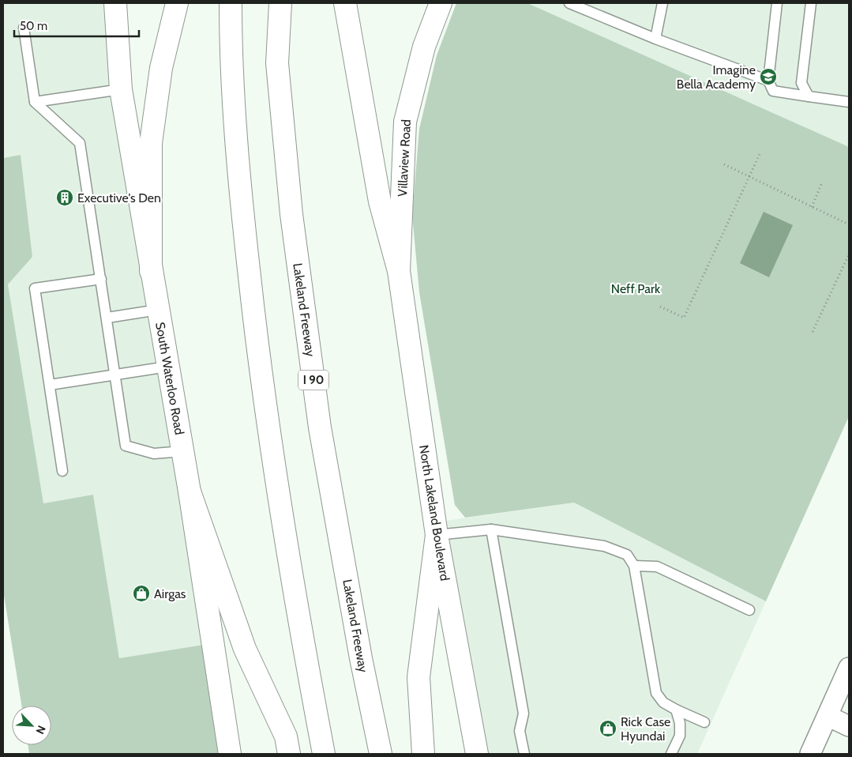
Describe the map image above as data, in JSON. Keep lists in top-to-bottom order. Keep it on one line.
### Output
{"streets":{"main road":["Villaview Road","Lakeland Freeway","South Waterloo Road","I 90","North Lakeland Boulevard"]},"crossings":[["Villaview Road","North Lakeland Boulevard"]],"parks":["Neff Park"],"places":{"school or university":["Imagine Bella Academy"],"building":["Executive's Den"],"shop":["Airgas","Rick Case Hyundai"]},"scale_bar":"50 m","north":"bottom right"}
